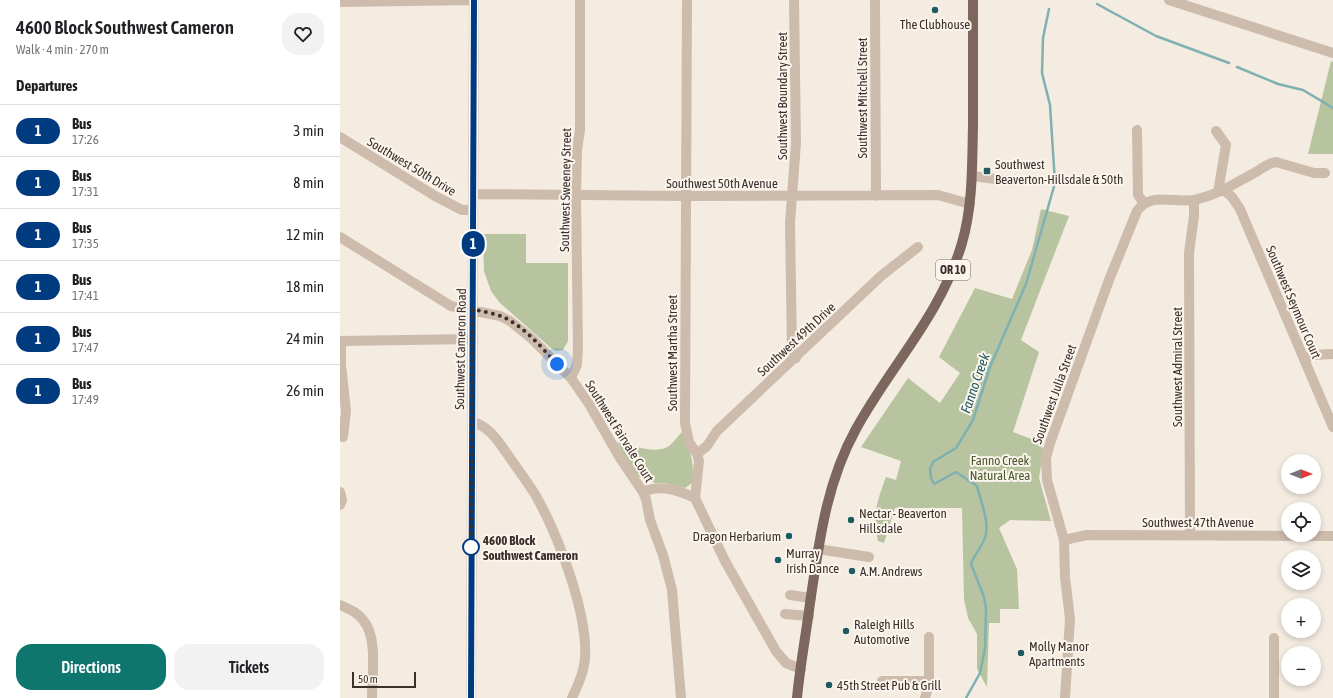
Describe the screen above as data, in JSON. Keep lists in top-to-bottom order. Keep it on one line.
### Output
{"streets":{"main road":["OR 10"],"street":["Southwest Boundary Street","Southwest Mitchell Street","Southwest 50th Drive","Southwest 50th Avenue","Southwest Sweeney Street","Southwest Seymour Court","Southwest 49th Drive","Southwest Cameron Road","Southwest Martha Street","Southwest Admiral Street","Southwest Julia Street","Southwest Fairvale Court","Southwest 47th Avenue"]},"crossings":[["Southwest Boundary Street","Southwest 50th Avenue"],["Southwest Boundary Street","Southwest 49th Drive"],["Southwest Mitchell Street","Southwest 50th Avenue"],["Southwest 50th Drive","Southwest Cameron Road"],["Southwest 50th Avenue","Southwest Sweeney Street"],["Southwest 50th Avenue","OR 10"],["Southwest 50th Avenue","Southwest Cameron Road"],["Southwest 50th Avenue","Southwest Martha Street"],["Southwest Sweeney Street","Southwest Fairvale Court"],["Southwest 49th Drive","Southwest Martha Street"],["Southwest Cameron Road","Southwest Fairvale Court"],["Southwest Admiral Street","Southwest 47th Avenue"],["Southwest Julia Street","Southwest 47th Avenue"]],"water":["Fanno Creek"],"parks":["Fanno Creek Natural Area"],"places":{"other":["The Clubhouse","Nectar - Beaverton Hillsdale","Dragon Herbarium","4600 Block Southwest Cameron","Murray Irish Dance","A.M. Andrews","Raleigh Hills Automotive","Molly Manor Apartments","45th Street Pub & Grill"],"transit":["Southwest Beaverton-Hillsdale & 50th"]},"lines":["bus line 1"],"scale_bar":"50 m","north":"right","page":{"heading":[["4600 Block Southwest Cameron","Walk · 4 min · 270 m"],"Departures"],"on_map":"1","list":[{"mark":"1","name":"Bus","note":"17:26","value":"3 min"},{"mark":"1","name":"Bus","note":"17:31","value":"8 min"},{"mark":"1","name":"Bus","note":"17:35","value":"12 min"},{"mark":"1","name":"Bus","note":"17:41","value":"18 min"},{"mark":"1","name":"Bus","note":"17:47","value":"24 min"},{"mark":"1","name":"Bus","note":"17:49","value":"26 min"}],"map_buttons":["+","−"],"buttons":["Directions","Tickets"],"scale":"50 m"}}
